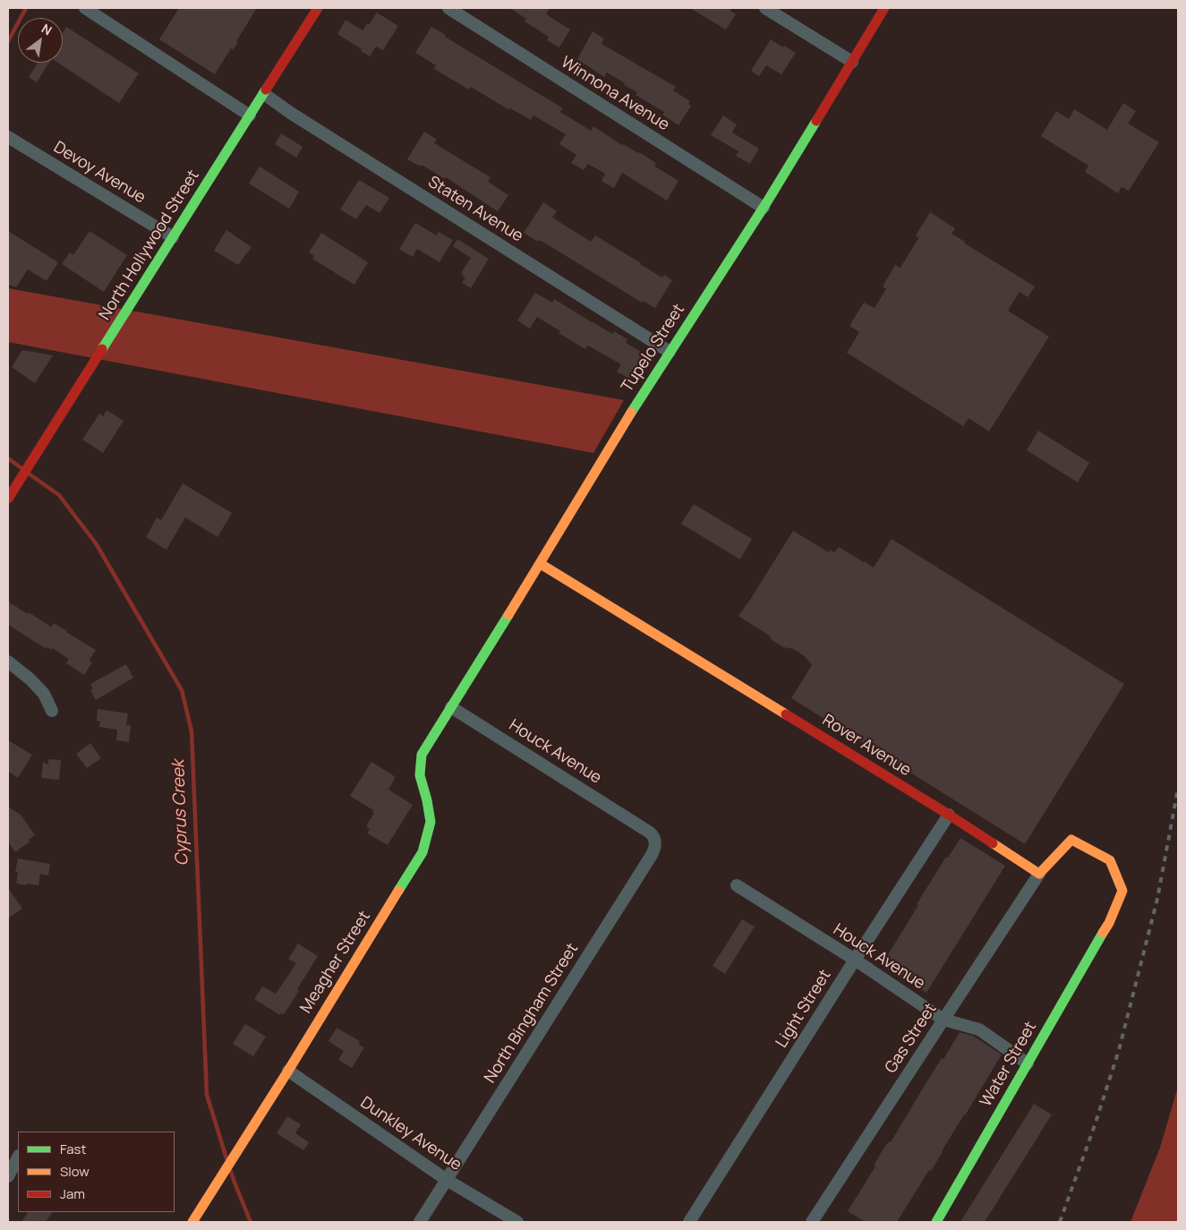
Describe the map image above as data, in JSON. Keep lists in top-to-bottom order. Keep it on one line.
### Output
{"streets":{"street":["Winnona Avenue","Devoy Avenue","Staten Avenue","North Hollywood Street","Tupelo Street","Rover Avenue","Houck Avenue","Meagher Street","Light Street","North Bingham Street","Gas Street","Water Street","Dunkley Avenue"]},"crossings":[["Winnona Avenue","Tupelo Street"],["Devoy Avenue","North Hollywood Street"],["Staten Avenue","North Hollywood Street"],["Staten Avenue","Tupelo Street"],["Tupelo Street","Rover Avenue"],["Tupelo Street","Houck Avenue"],["Tupelo Street","Meagher Street"],["Rover Avenue","Light Street"],["Rover Avenue","Gas Street"],["Rover Avenue","Water Street"],["Houck Avenue","Meagher Street"],["Houck Avenue","Light Street"],["Houck Avenue","North Bingham Street"],["Houck Avenue","Gas Street"],["Houck Avenue","Water Street"],["Meagher Street","Dunkley Avenue"],["North Bingham Street","Dunkley Avenue"],["Gas Street","Water Street"]],"water":["Cyprus Creek"],"legend":["Fast","Slow","Jam"],"north":"top right"}
